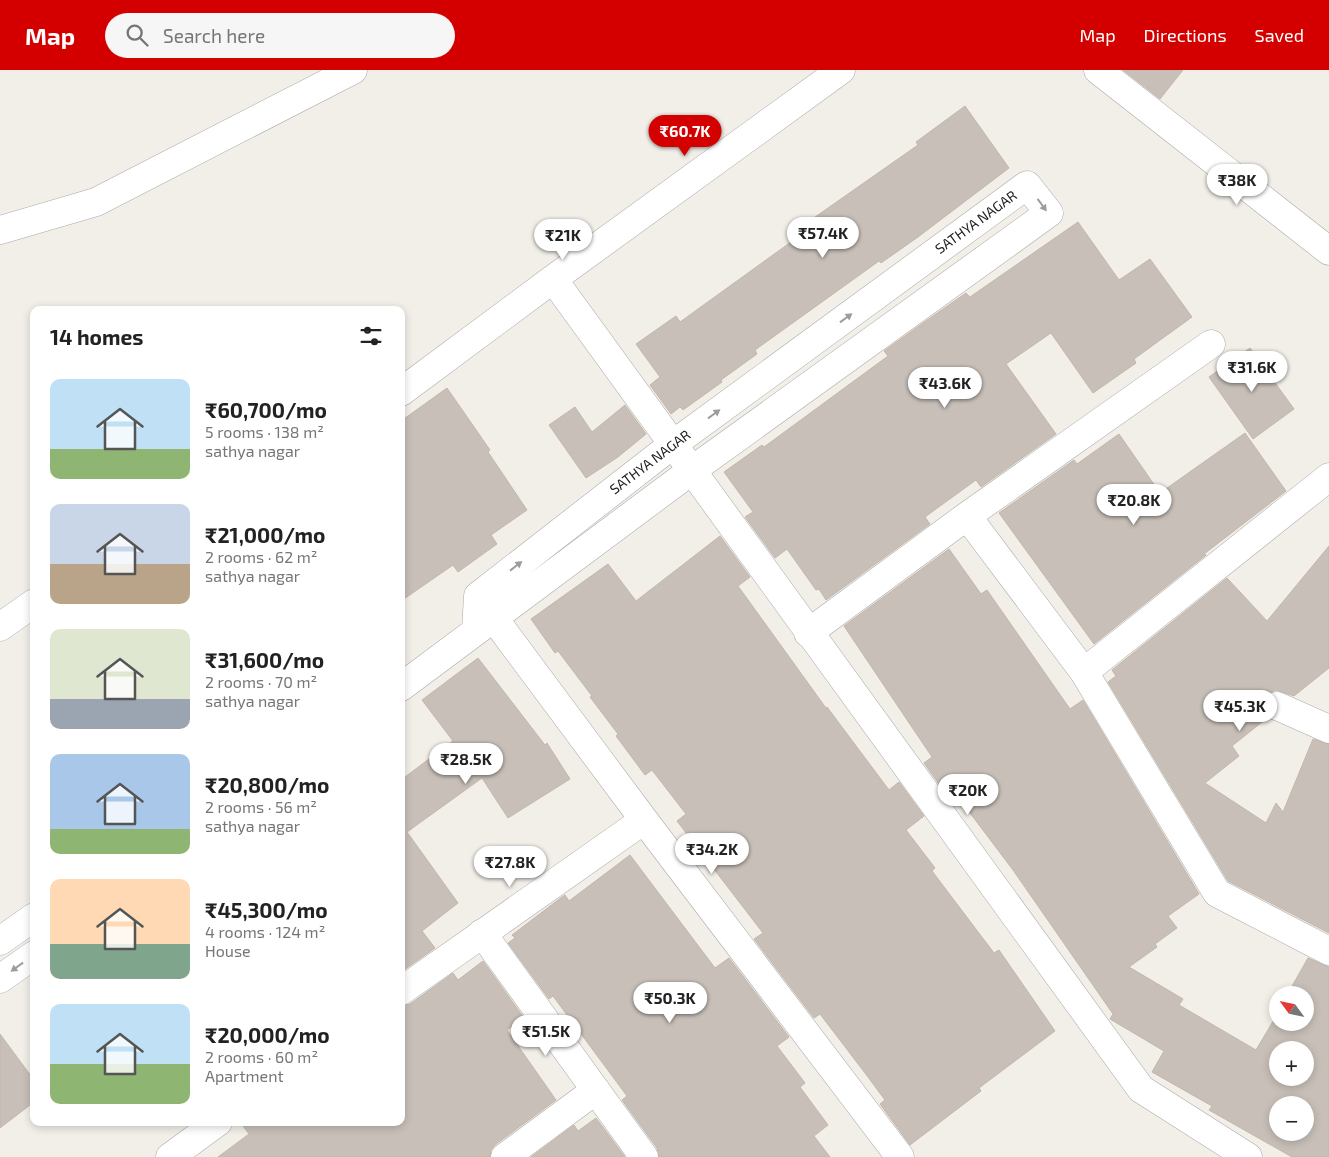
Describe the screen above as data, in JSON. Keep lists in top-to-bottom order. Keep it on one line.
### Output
{"streets":{"street":["SATHYA NAGAR"]},"north":"top left","page":{"header":"Map","search":"Search here","nav":["Map","Directions","Saved"],"price":["₹60.7K","₹38K","₹57.4K","₹21K","₹31.6K","₹43.6K","₹20.8K","₹45.3K","₹28.5K","₹20K","₹34.2K","₹27.8K","₹50.3K","₹51.5K"],"heading":"14 homes","list":[{"name":"₹60,700/mo","note":"5 rooms · 138 m² · sathya nagar"},{"name":"₹21,000/mo","note":"2 rooms · 62 m² · sathya nagar"},{"name":"₹31,600/mo","note":"2 rooms · 70 m² · sathya nagar"},{"name":"₹20,800/mo","note":"2 rooms · 56 m² · sathya nagar"},{"name":"₹45,300/mo","note":"4 rooms · 124 m² · House"},{"name":"₹20,000/mo","note":"2 rooms · 60 m² · Apartment"}],"map_buttons":["+","−"]}}
